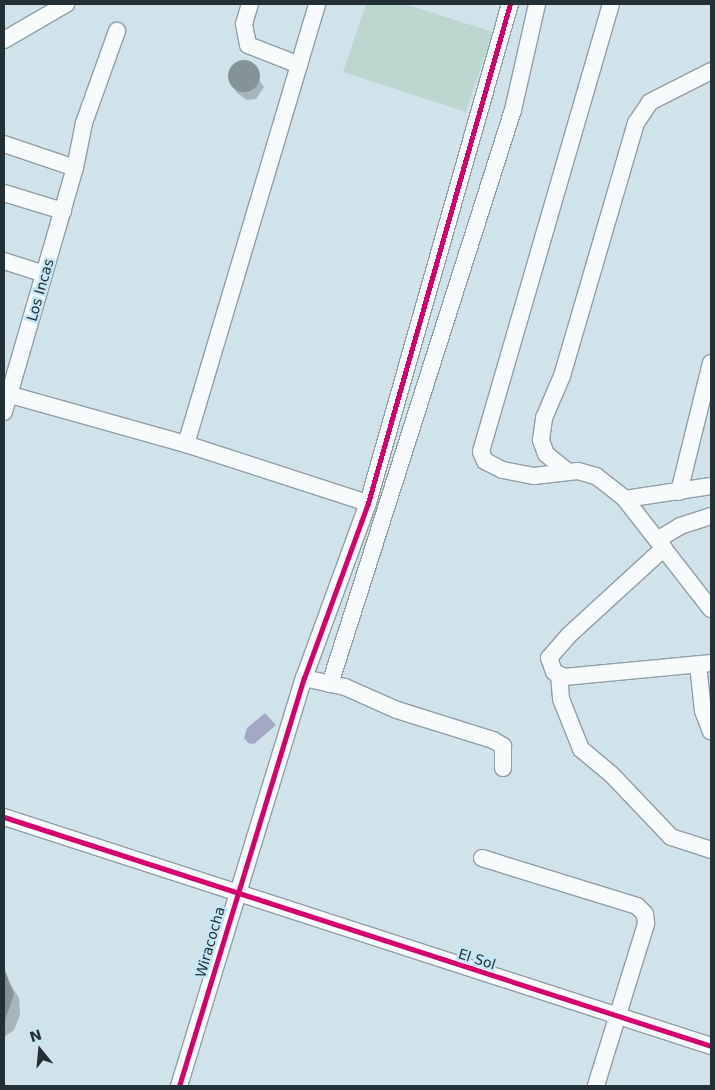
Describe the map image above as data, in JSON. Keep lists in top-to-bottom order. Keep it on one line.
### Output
{"streets":{"street":["Los Incas","Wiracocha","El Sol"]},"crossings":[["Wiracocha","El Sol"]],"north":"top"}
